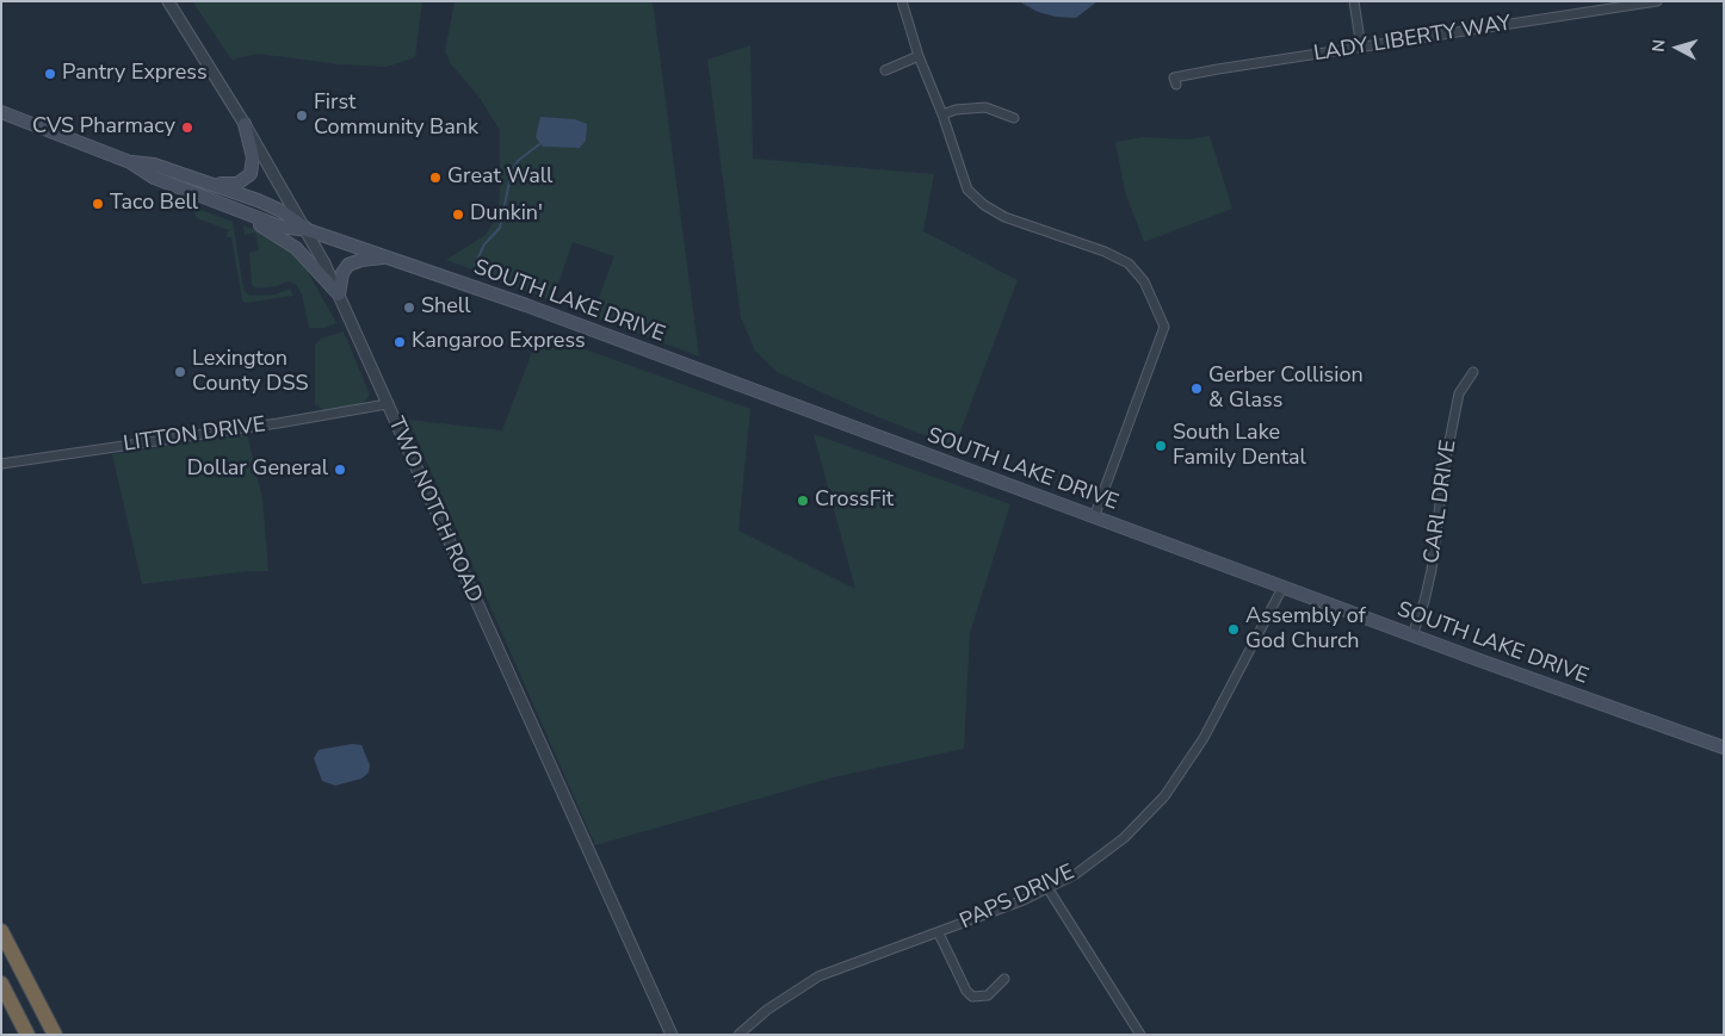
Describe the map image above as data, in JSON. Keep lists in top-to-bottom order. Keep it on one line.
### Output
{"streets":{"main road":["SOUTH LAKE DRIVE"],"street":["LADY LIBERTY WAY","LITTON DRIVE","CARL DRIVE","TWO NOTCH ROAD","PAPS DRIVE"]},"crossings":[["SOUTH LAKE DRIVE","CARL DRIVE"],["SOUTH LAKE DRIVE","TWO NOTCH ROAD"],["SOUTH LAKE DRIVE","PAPS DRIVE"],["LITTON DRIVE","TWO NOTCH ROAD"]],"places":["Pantry Express","First Community Bank","CVS Pharmacy","Great Wall","Taco Bell","Dunkin'","Shell","Kangaroo Express","Lexington County DSS","Gerber Collision & Glass","South Lake Family Dental","Dollar General","CrossFit","Assembly of God Church"],"north":"left"}
